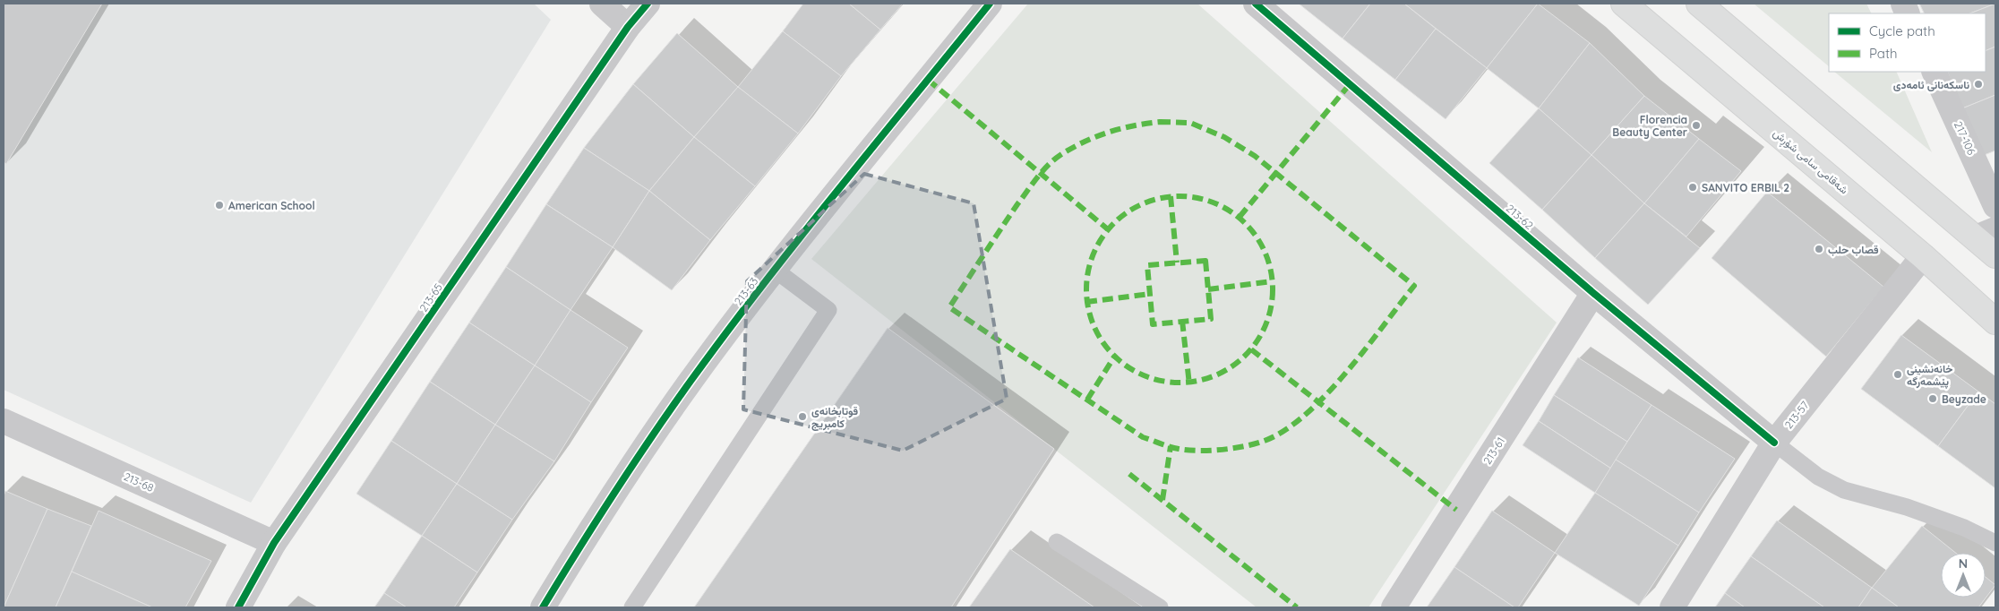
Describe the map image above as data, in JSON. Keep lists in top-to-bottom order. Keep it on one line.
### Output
{"streets":{"main road":["شەقامی سامی شۆڕش"],"street":["217-106","213-62","213-63","213-65","213-57","213-61","213-68"]},"crossings":[["شەقامی سامی شۆڕش","213-57"],["213-62","213-57"],["213-62","213-61"],["213-65","213-68"]],"places":["ناسکەنانی ئامەدی","Florencia Beauty Center","SANVITO ERBIL 2","American School","قصاب حلب","خانەنشینی پێشمەرگە","Beyzade","قوتابخانەی کامبریج"],"legend":["Cycle path","Path"],"north":"top"}
